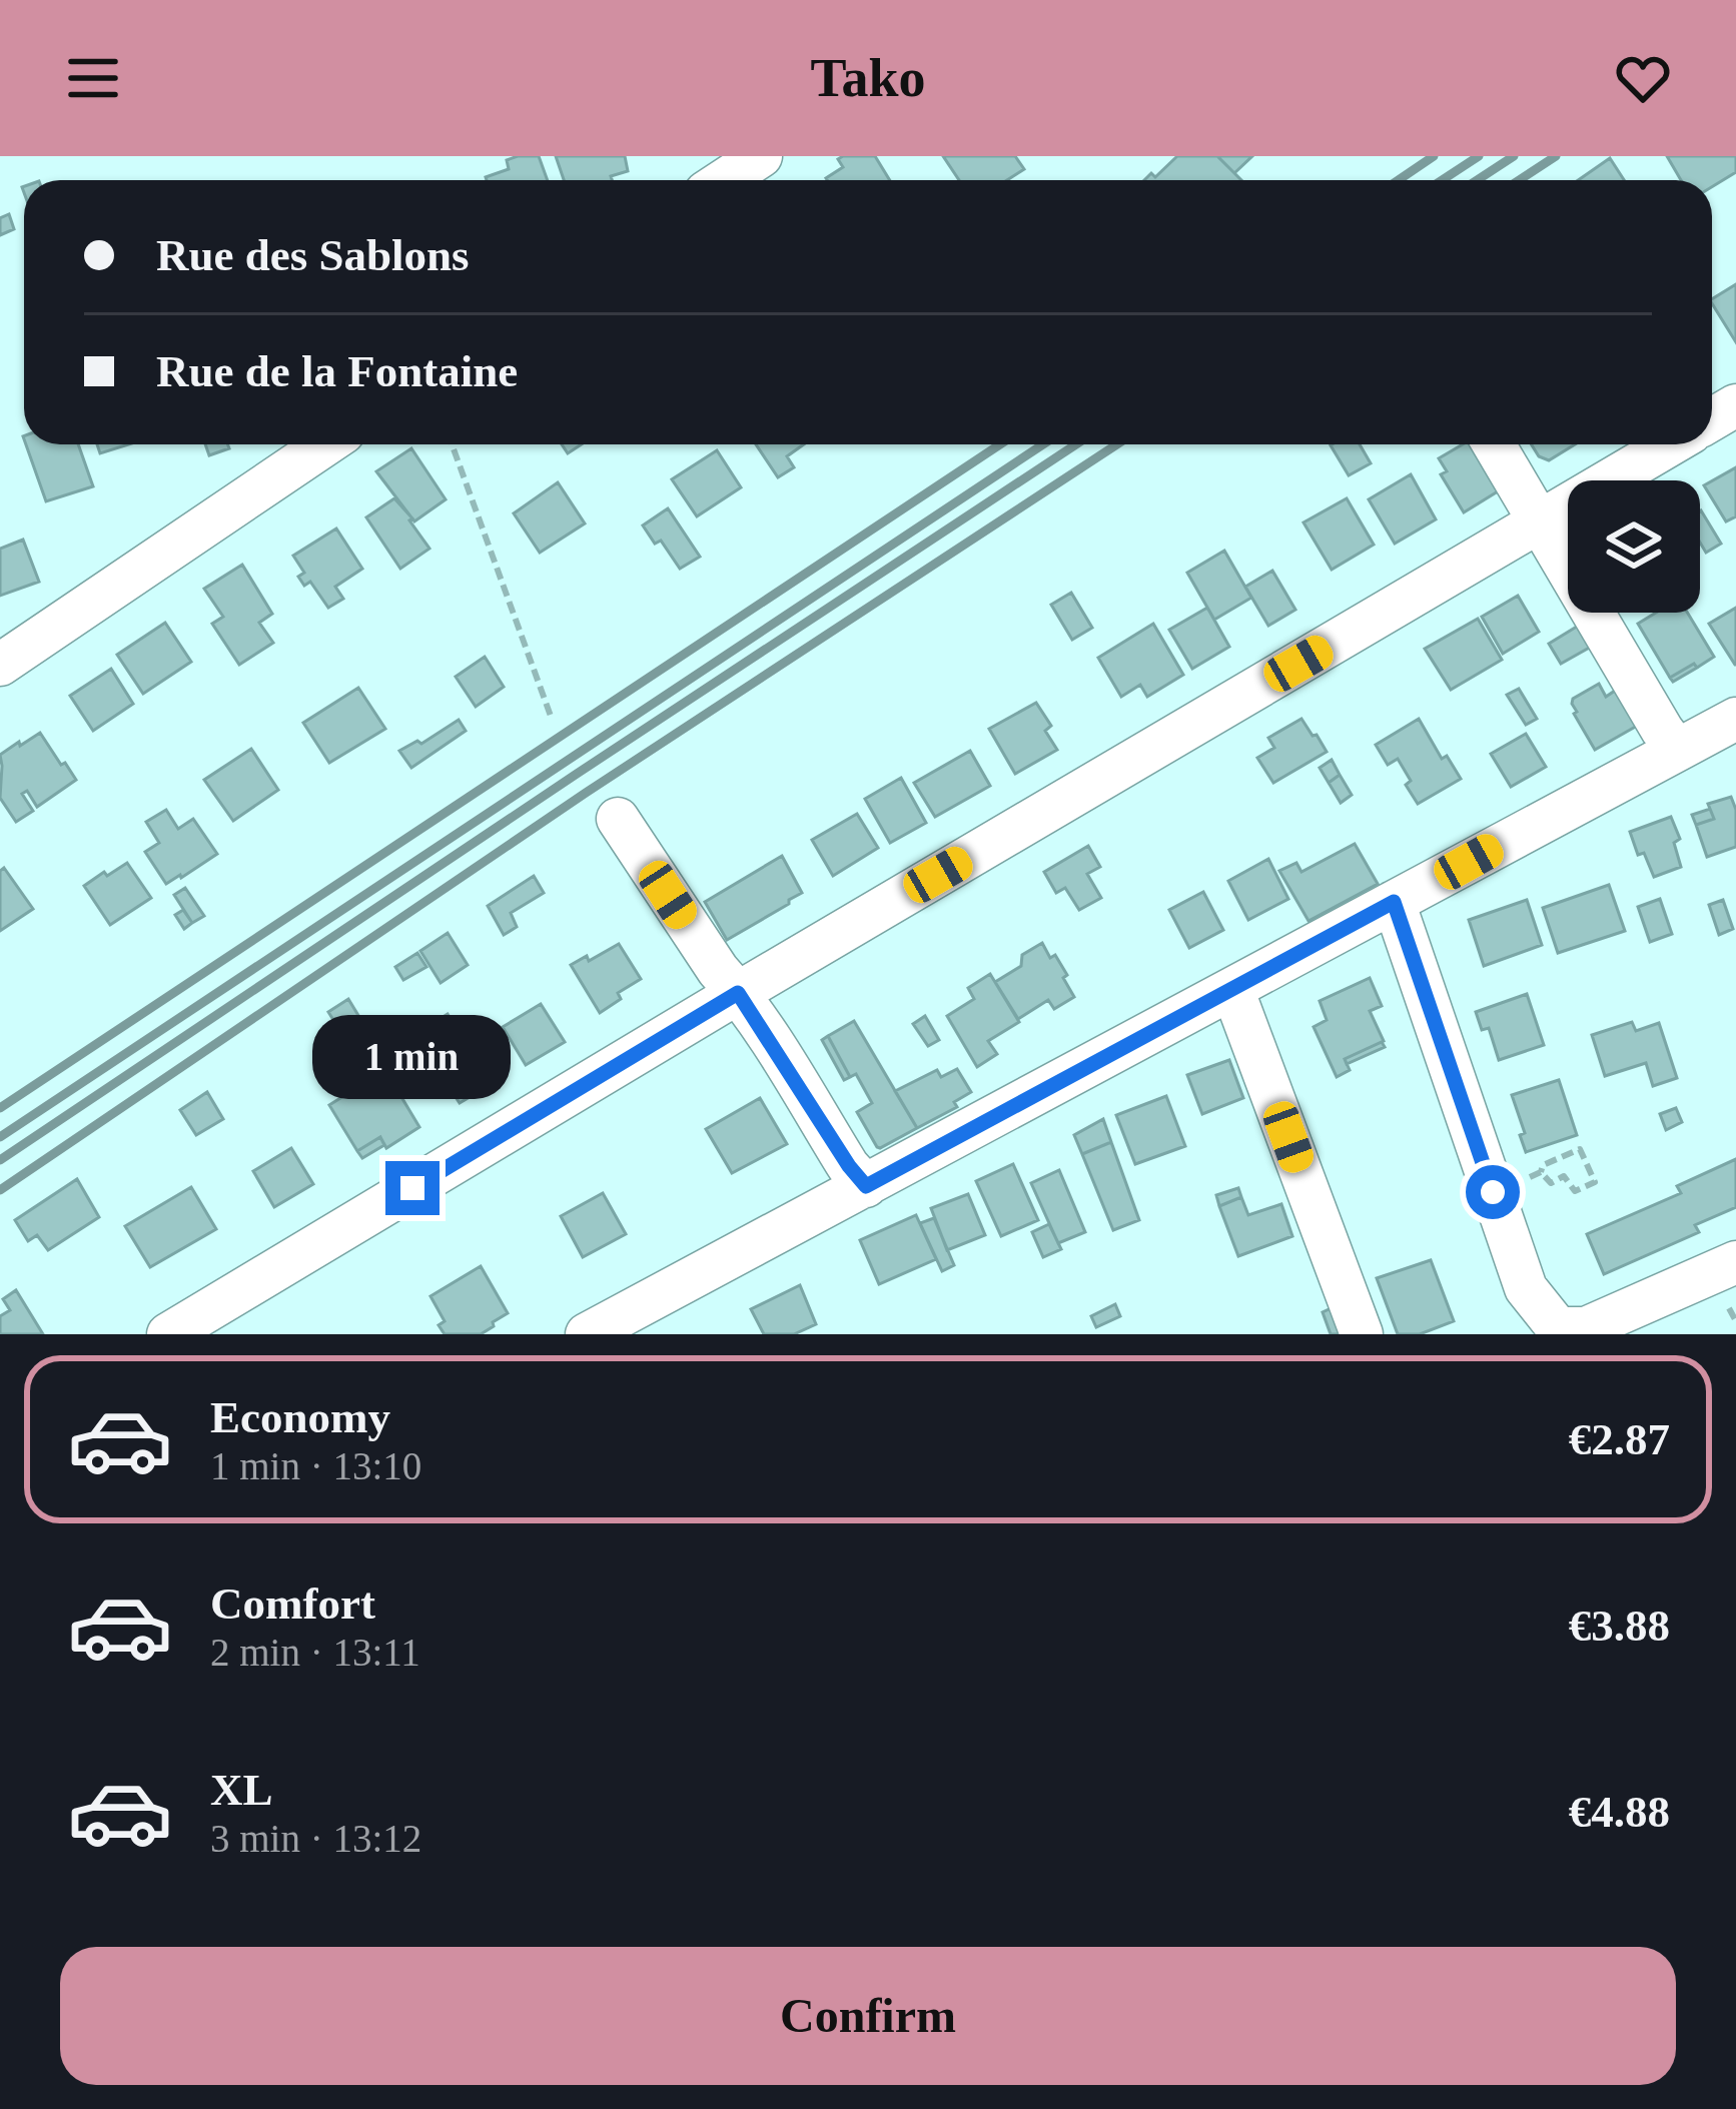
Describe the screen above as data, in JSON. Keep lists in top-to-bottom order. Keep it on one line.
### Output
{"page":{"header":"Tako","banner":["Rue des Sablons","Rue de la Fontaine"],"bubble":"1 min","list":[{"name":"Economy","note":"1 min · 13:10","value":"€2.87"},{"name":"Comfort","note":"2 min · 13:11","value":"€3.88"},{"name":"XL","note":"3 min · 13:12","value":"€4.88"}],"buttons":"Confirm"}}
